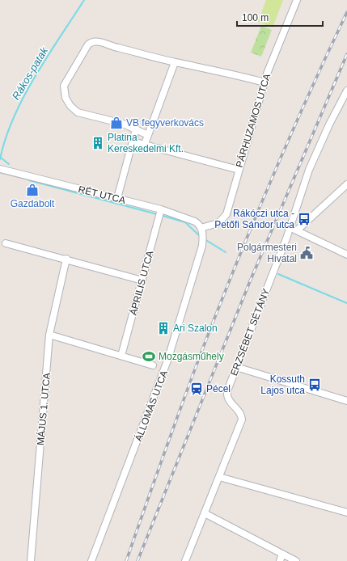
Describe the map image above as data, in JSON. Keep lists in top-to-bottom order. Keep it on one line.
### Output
{"streets":{"street":["PÁRHUZAMOS UTCA","RÉT UTCA","ÁPRILIS UTCA","ERZSÉBET SÉTÁNY","ÁLLOMÁS UTCA","MÁJUS 1. UTCA"]},"crossings":[["PÁRHUZAMOS UTCA","RÉT UTCA"],["PÁRHUZAMOS UTCA","ÁLLOMÁS UTCA"],["RÉT UTCA","ÁPRILIS UTCA"],["RÉT UTCA","ÁLLOMÁS UTCA"]],"water":["Rákos-patak"],"places":{"shop":["VB fegyverkovács","Gazdabolt"],"building":["Platina Kereskedelmi Kft.","Ari Szalon"],"bus stop":["Rákóczi utca - Petőfi Sándor utca","Kossuth Lajos utca"],"public building":["Polgármesteri Hivatal"],"sports":["Mozgásműhely"],"station":["Pécel"]},"scale_bar":"100 m"}
